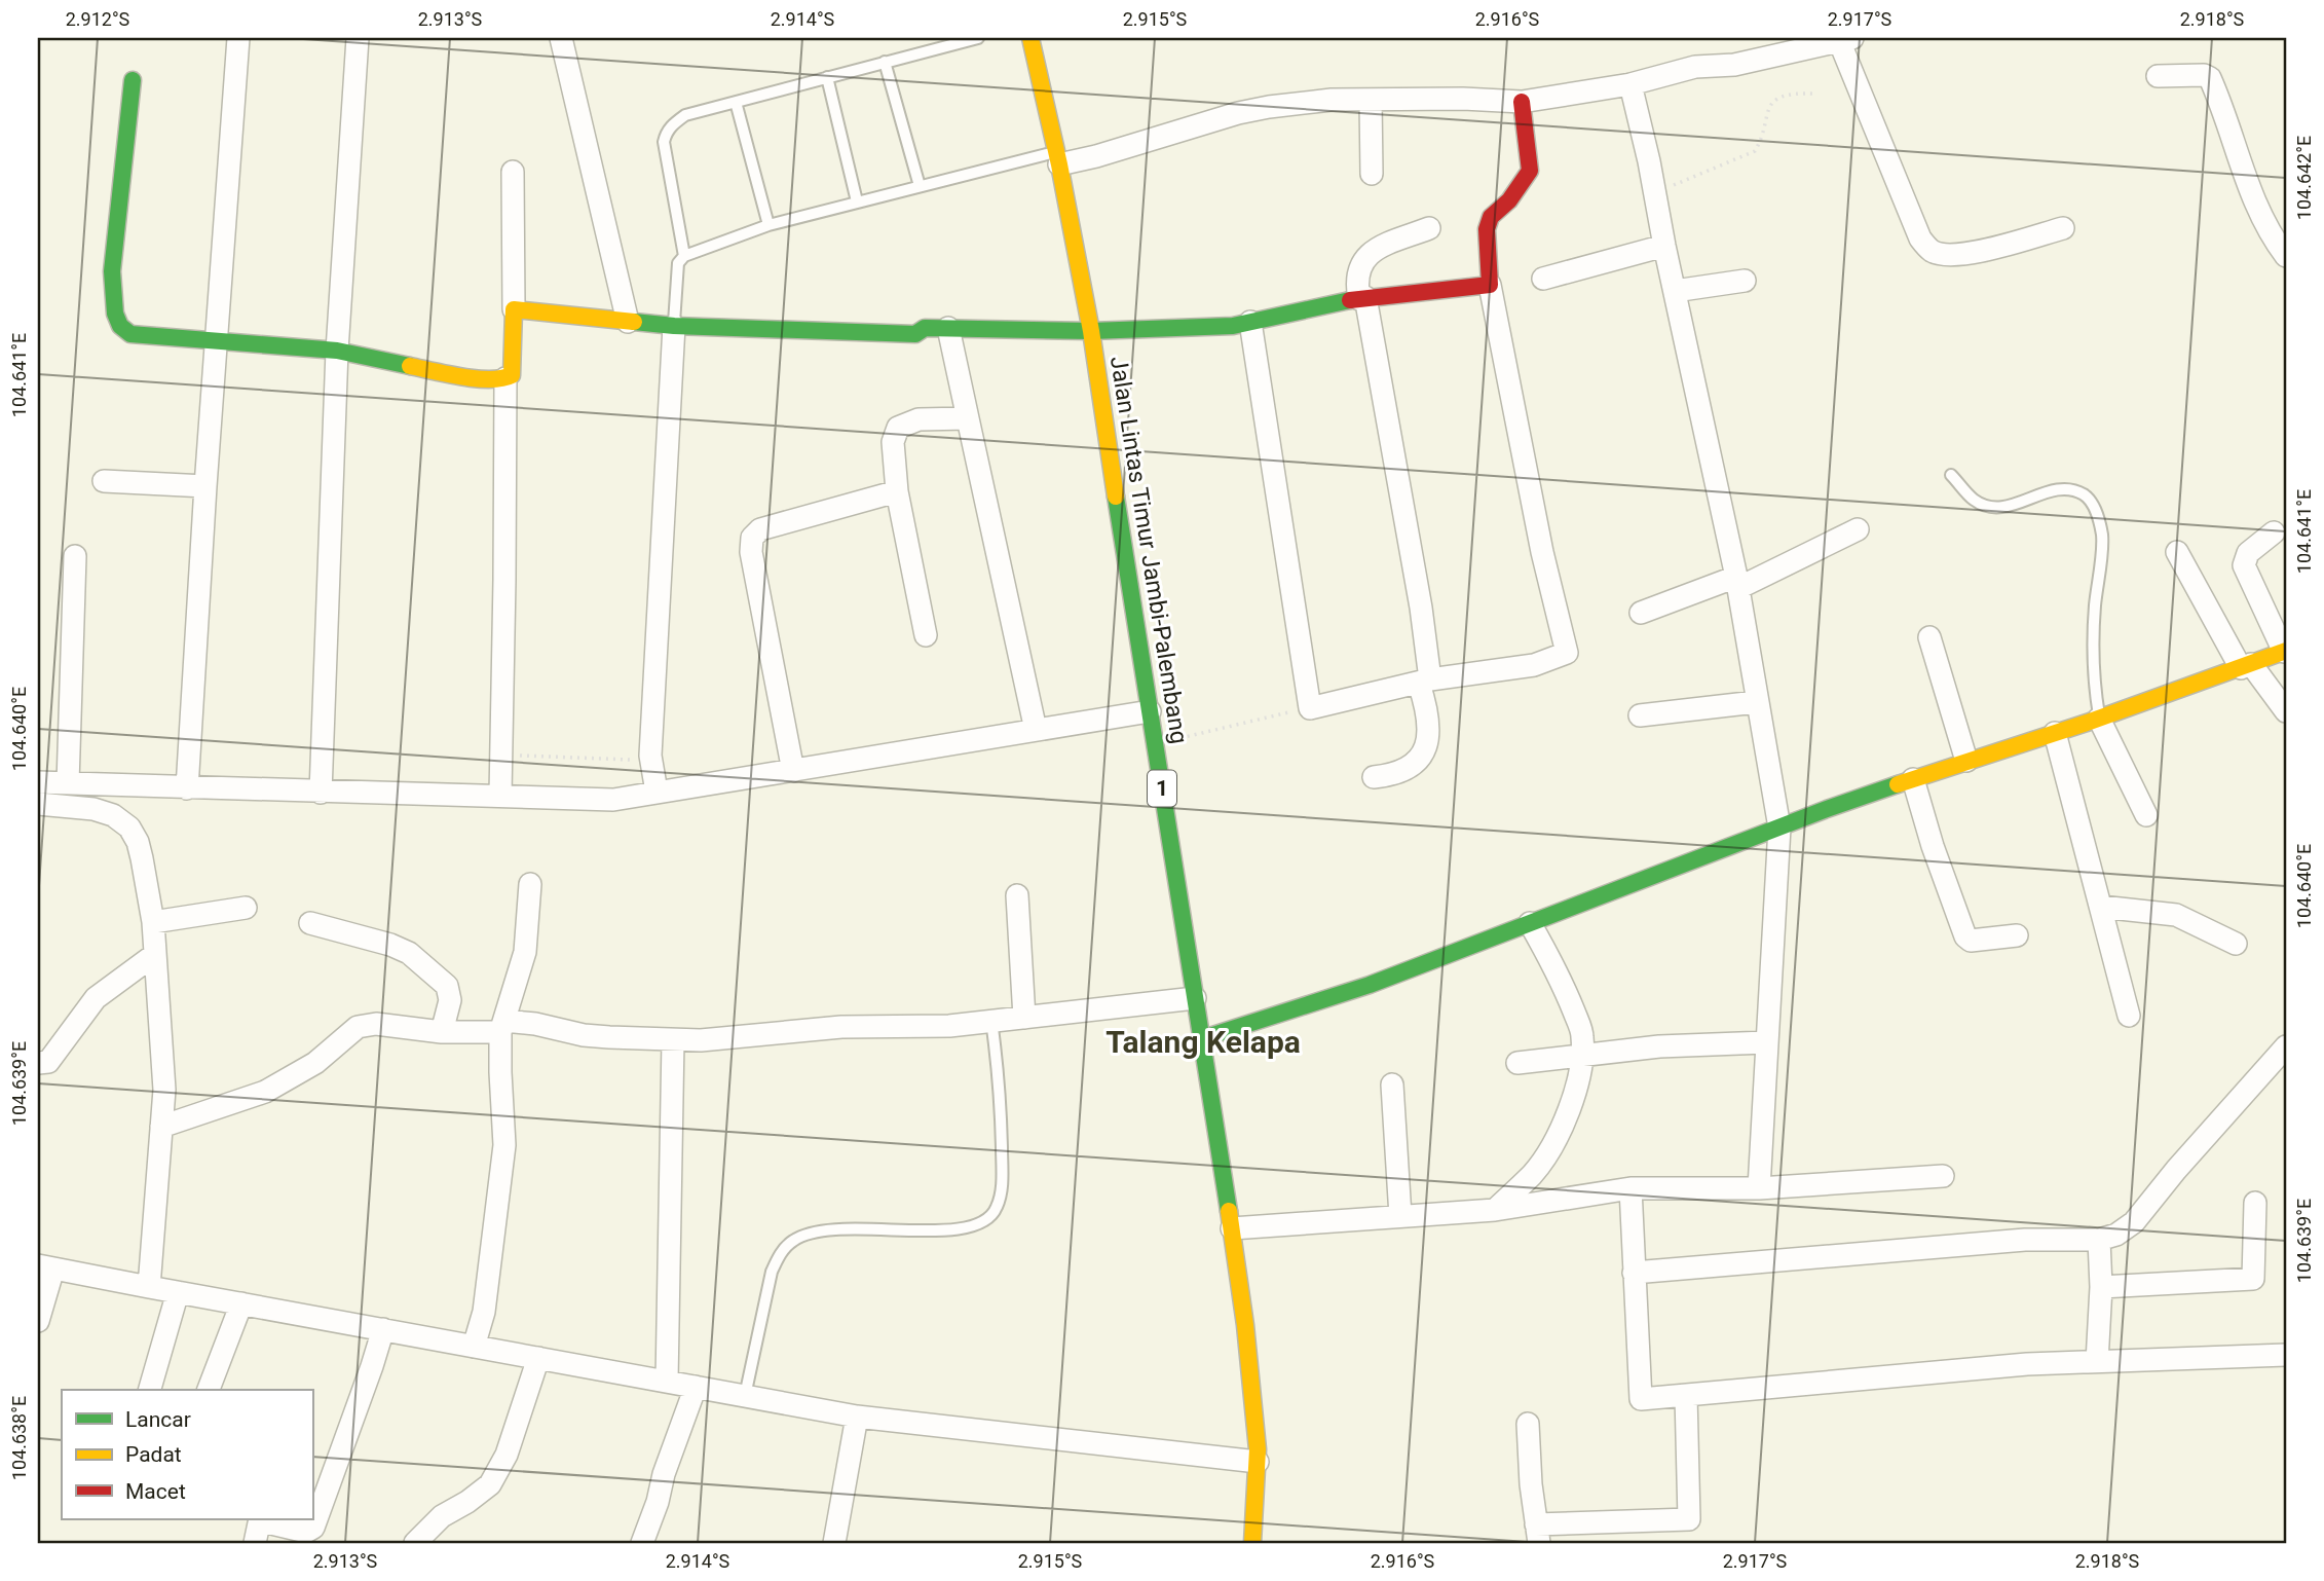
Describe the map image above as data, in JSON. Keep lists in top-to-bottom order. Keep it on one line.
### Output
{"streets":{"main road":["Jalan Lintas Timur Jambi-Palembang","1"]},"districts":["Talang Kelapa"],"legend":["Lancar","Padat","Macet"],"coordinates":["2.912°S","2.913°S","2.914°S","2.915°S","2.916°S","2.917°S","2.918°S","104.642°E","104.641°E","104.640°E","104.639°E","104.638°E"]}
